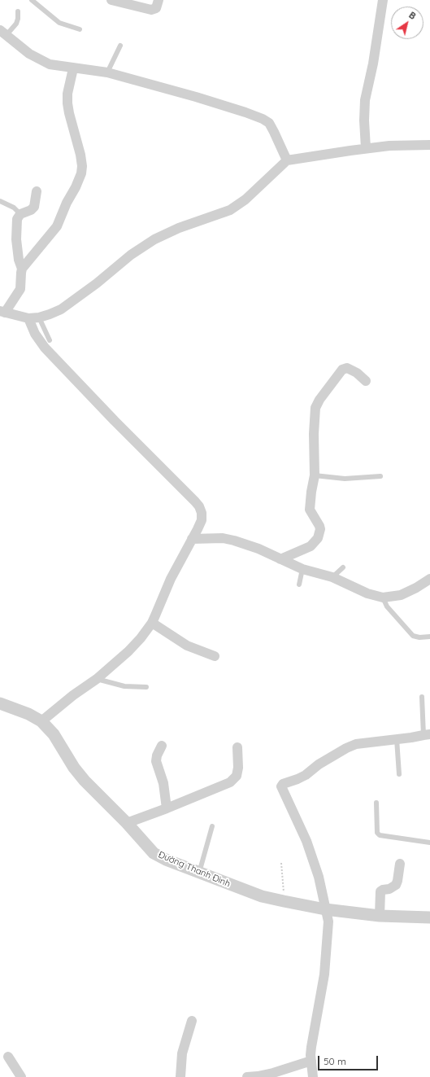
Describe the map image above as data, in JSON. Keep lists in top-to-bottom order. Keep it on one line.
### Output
{"streets":{"street":["Đường Thanh Đình"]},"scale_bar":"50 m","north":"top right"}
